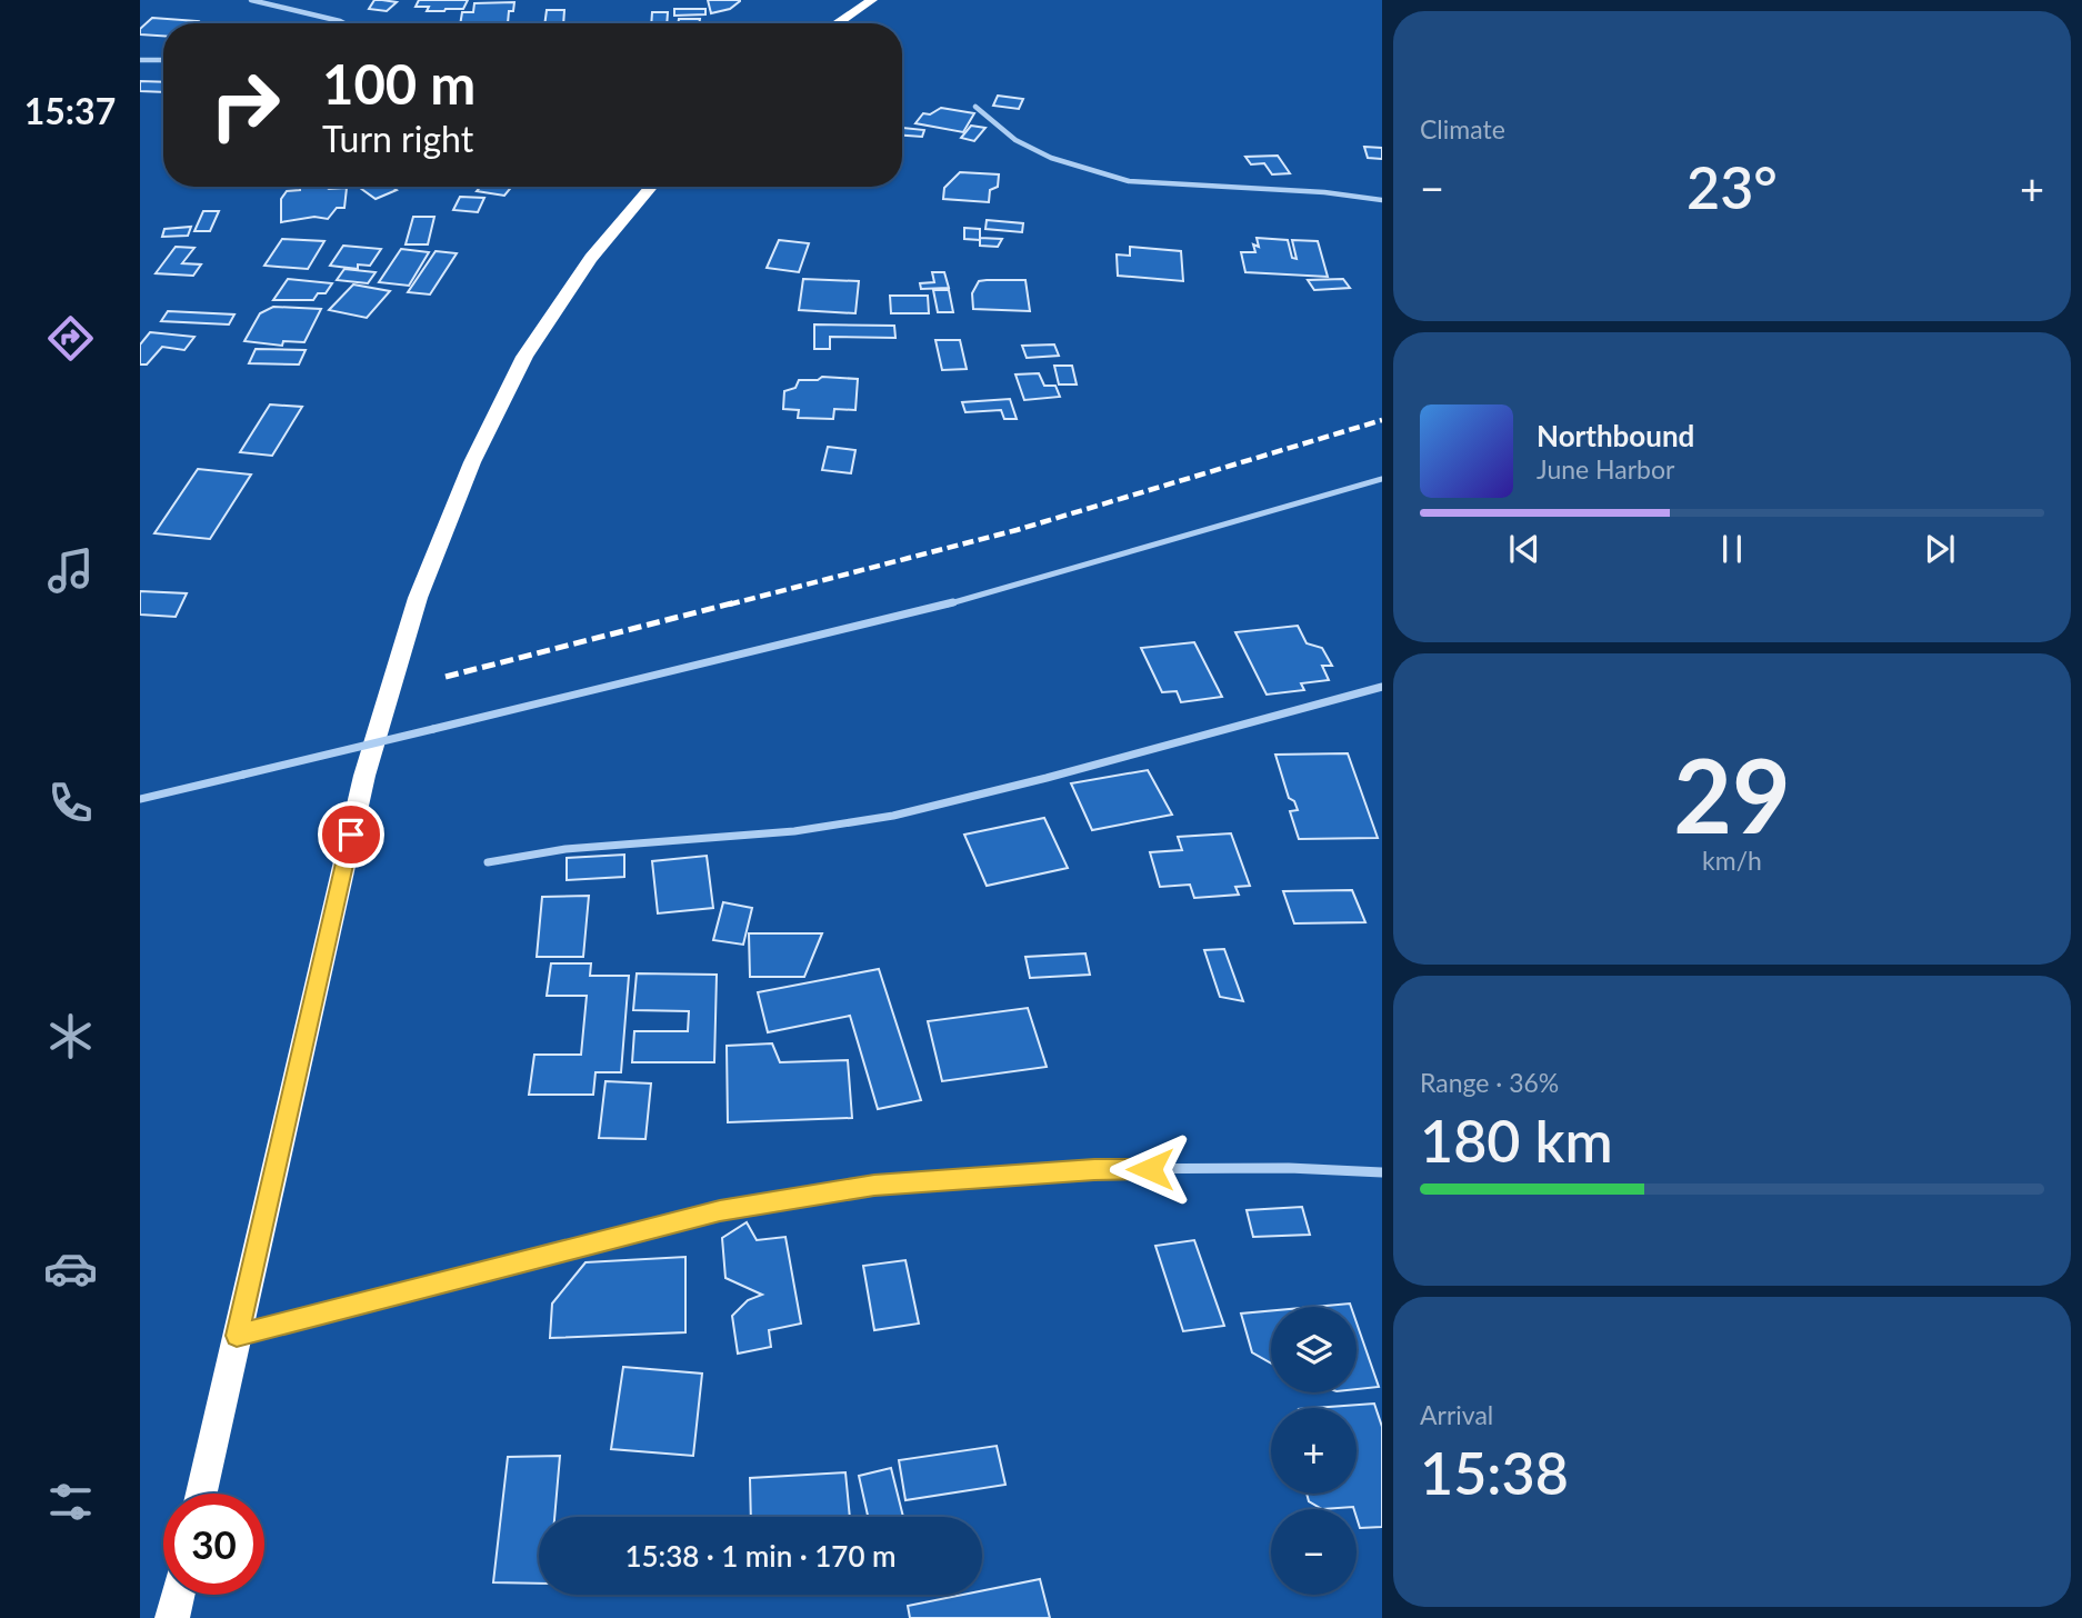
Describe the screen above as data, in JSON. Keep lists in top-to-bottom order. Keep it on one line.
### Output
{"page":{"tabs":"15:37","tile":["Climate",["29","km/h"],["Range · 36%","180 km"],["Arrival","15:38"]],"turn":["100 m","Turn right"],"heat":["−","23°","+"],"song":["Northbound","June Harbor"],"map_buttons":["+","−"],"limit":"30","trip":"15:38 · 1 min · 170 m"}}
